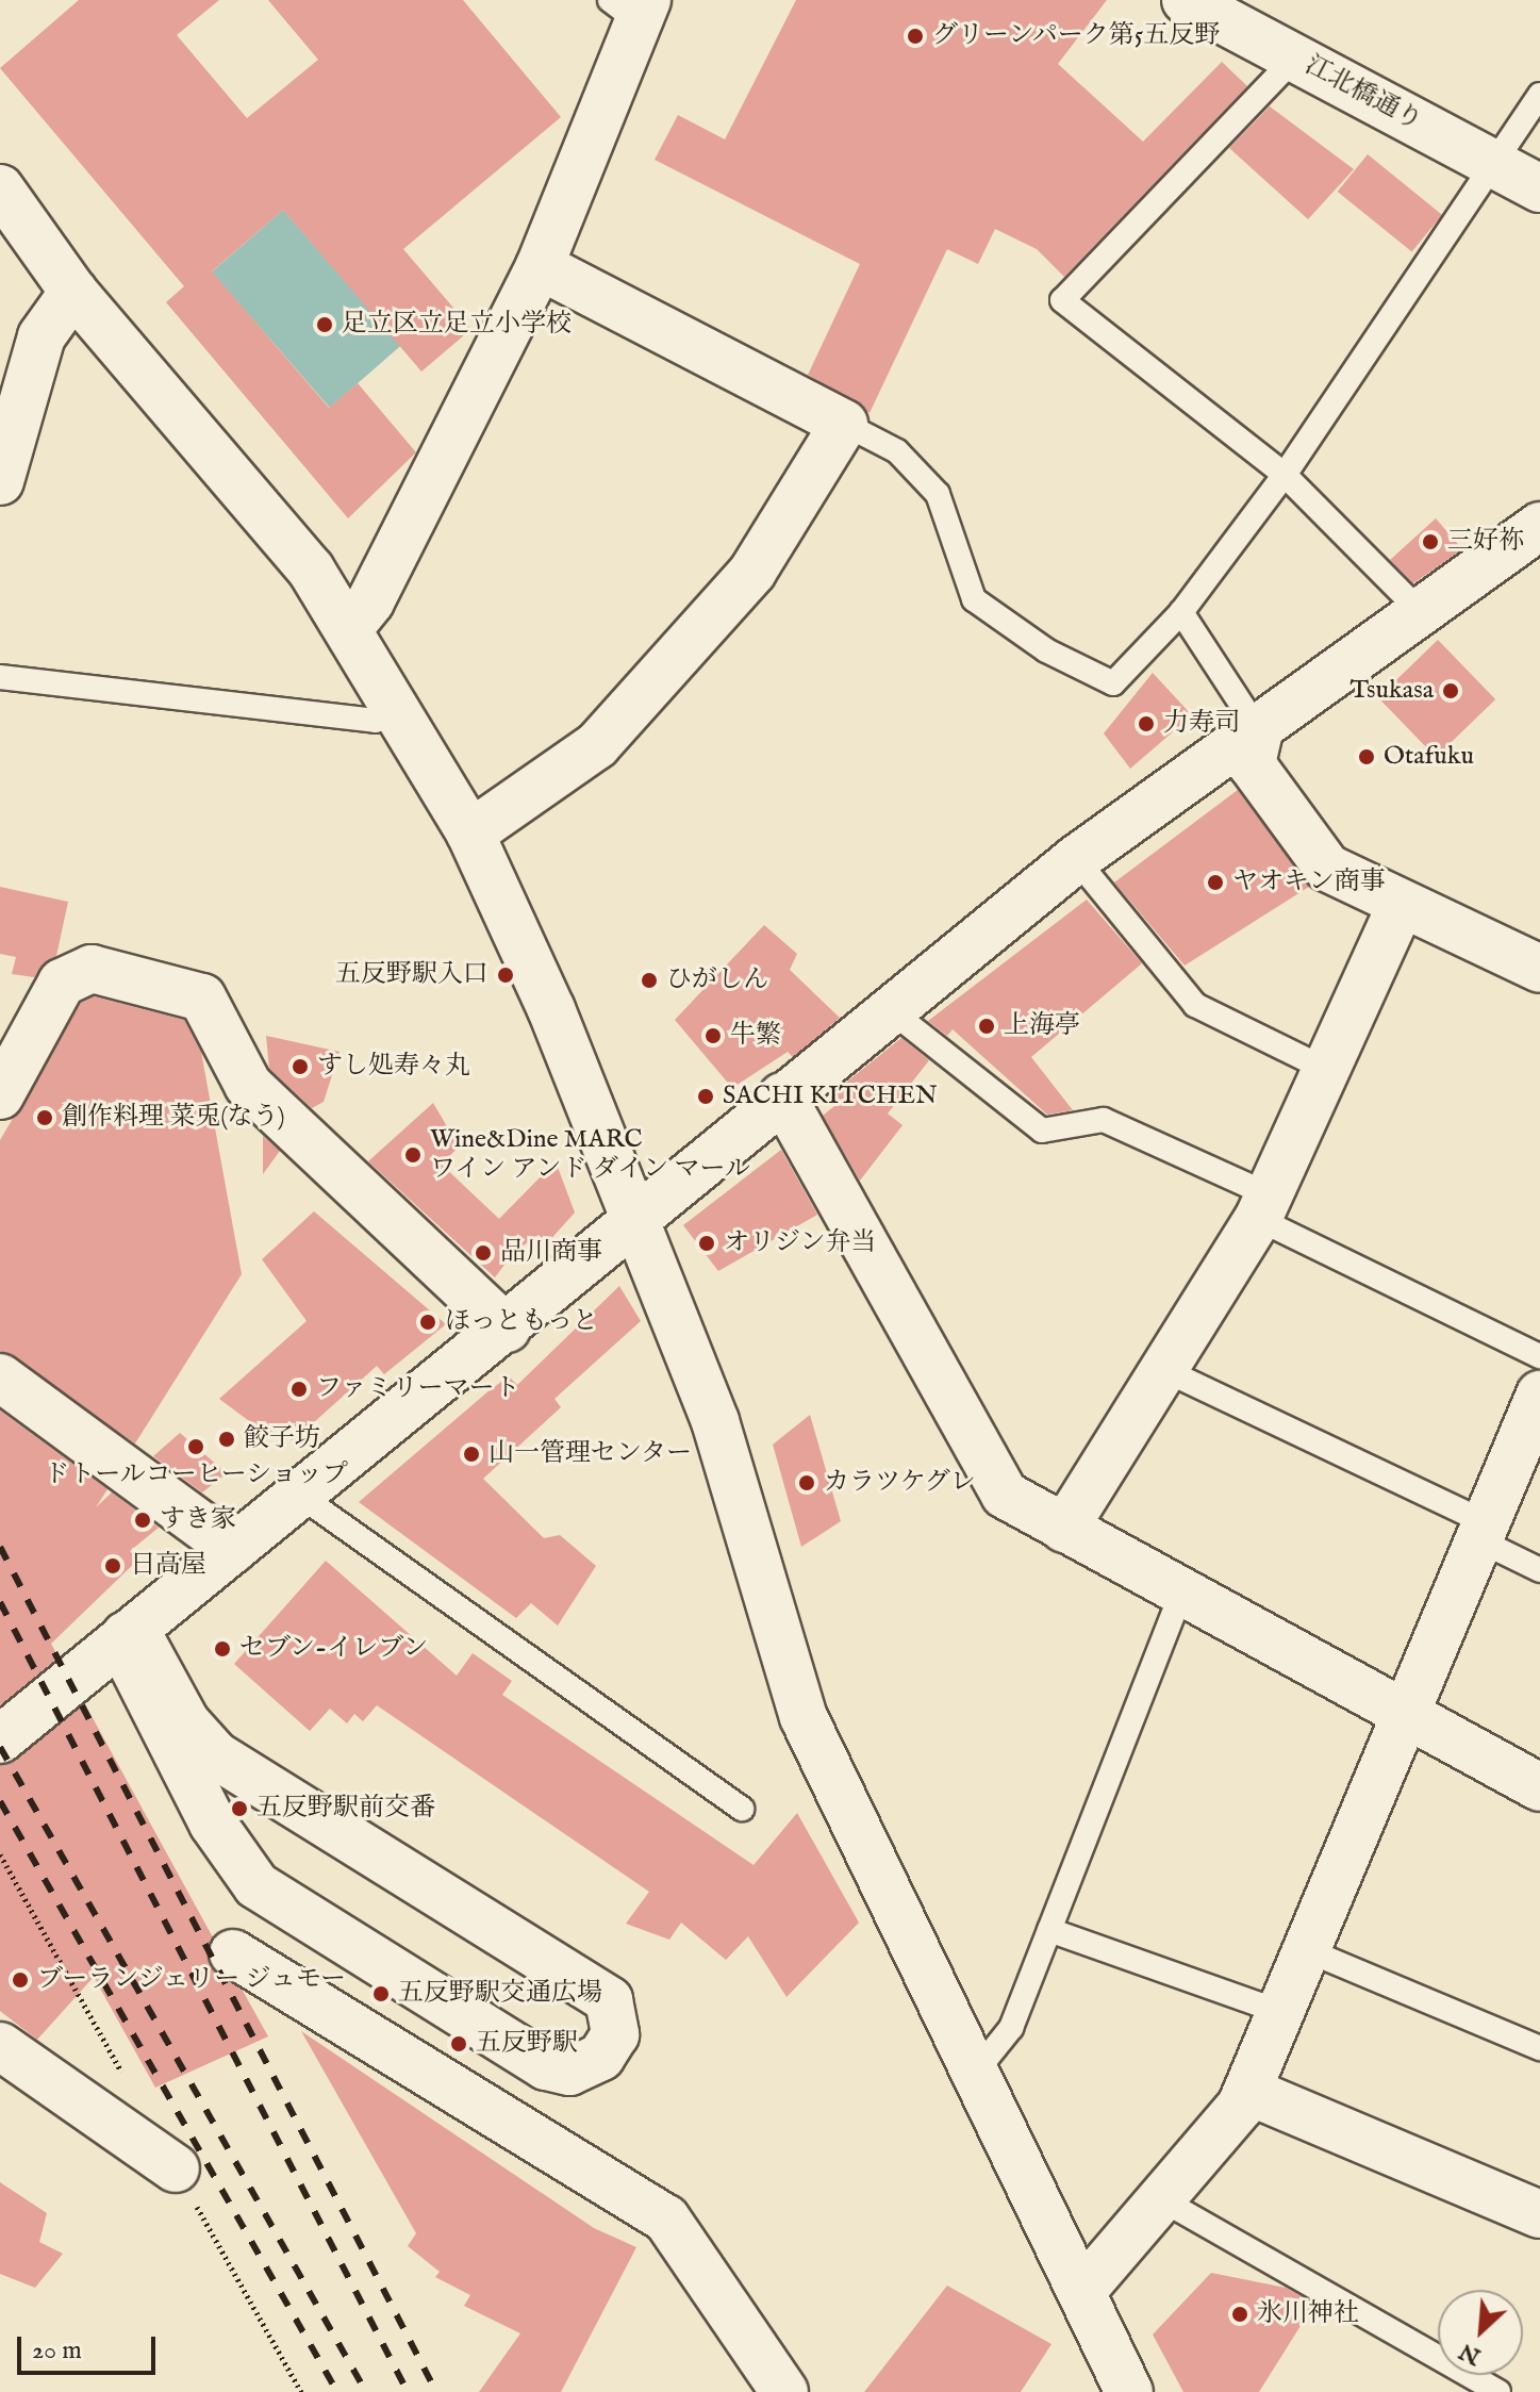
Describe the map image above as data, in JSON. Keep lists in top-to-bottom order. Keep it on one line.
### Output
{"streets":{"street":["江北橋通り"]},"places":["グリーンパーク第5五反野","足立区立足立小学校","三好祢","Tsukasa","力寿司","Otafuku","ヤオキン商事","五反野駅入口","ひがしん","上海亭","牛繁","すし処寿々丸","SACHI KITCHEN","創作料理 菜兎(なう)","Wine&Dine MARC ワイン アンド ダイン マール","オリジン弁当","品川商事","ほっともっと","ファミリーマート","餃子坊","ドトールコーヒーショップ","山一管理センター","カラツケグレ","すき家","日高屋","セブン-イレブン","五反野駅前交番","ブーランジェリー ジュモー","五反野駅交通広場","五反野駅","氷川神社"],"scale_bar":"20 m","north":"bottom left"}
